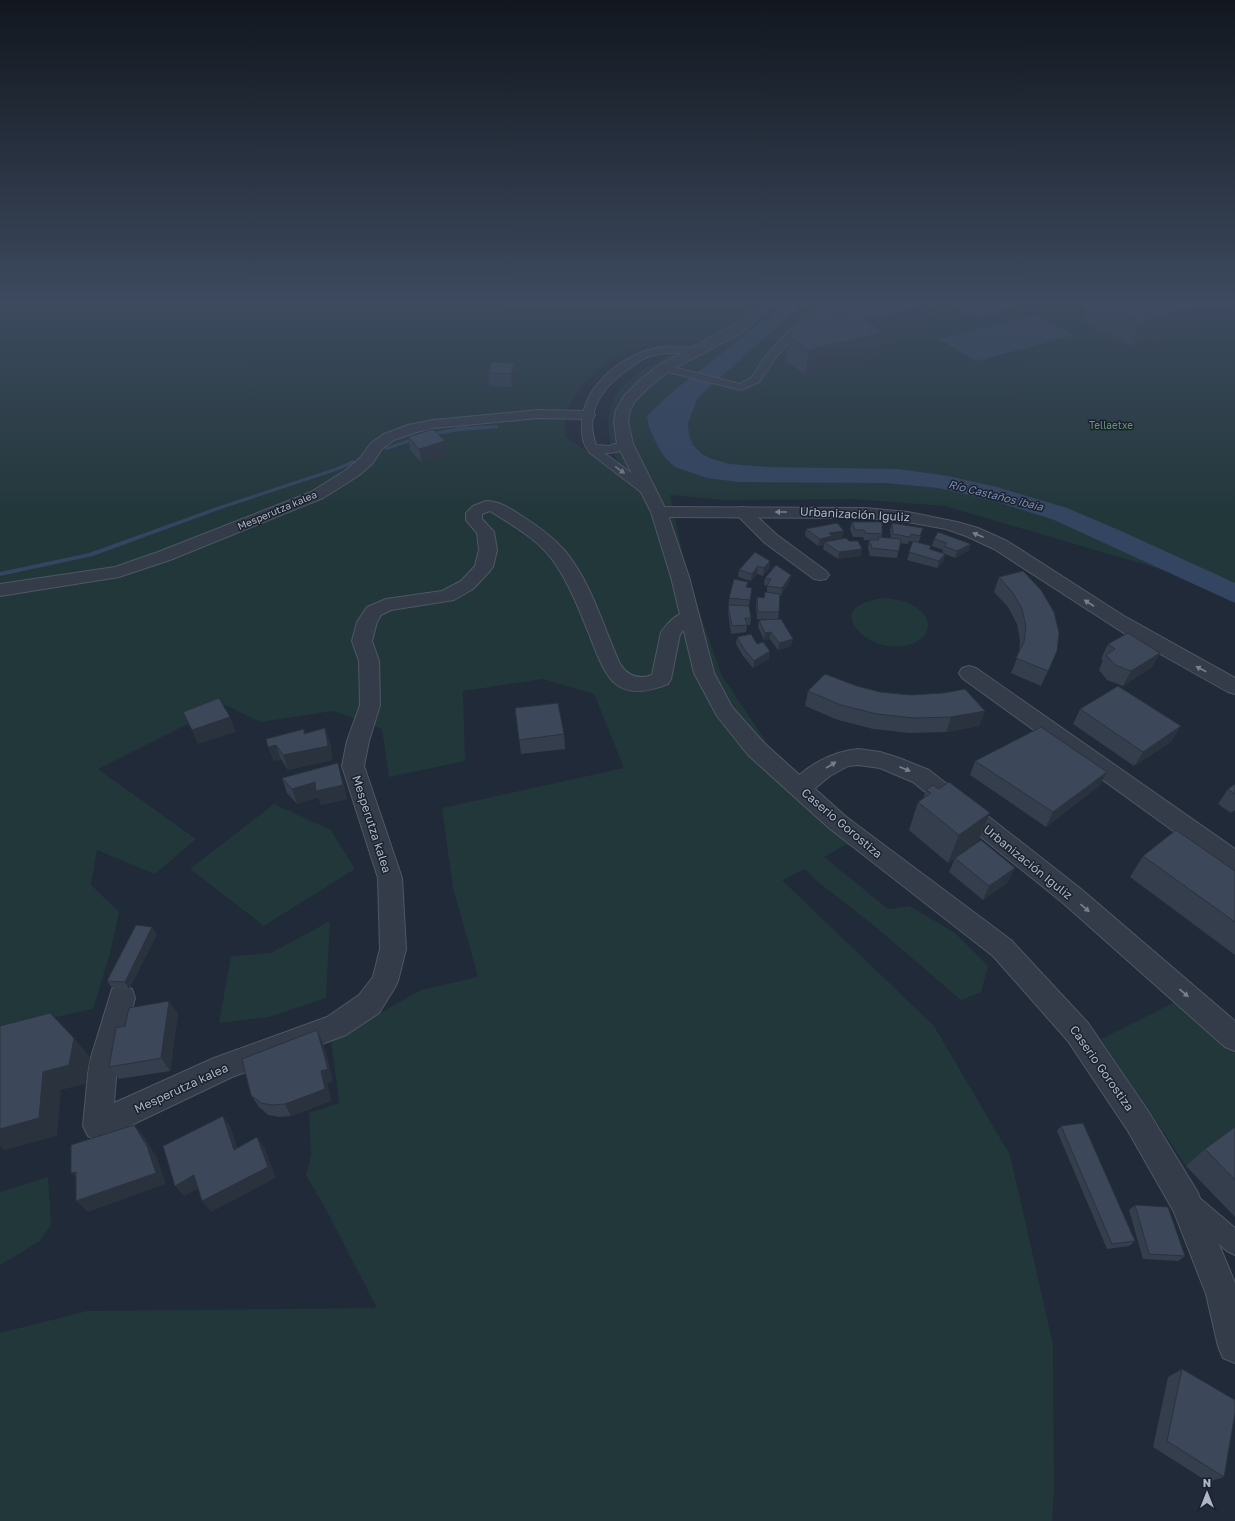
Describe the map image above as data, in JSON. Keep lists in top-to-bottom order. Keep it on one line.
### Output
{"streets":{"street":["Mesperutza kalea","Urbanización Iguliz","Caserio Gorostiza"]},"crossings":[["Mesperutza kalea","Caserio Gorostiza"],["Urbanización Iguliz","Caserio Gorostiza"]],"water":["Río Castaños ibaia"],"parks":["Tellaetxe"],"north":"top"}
